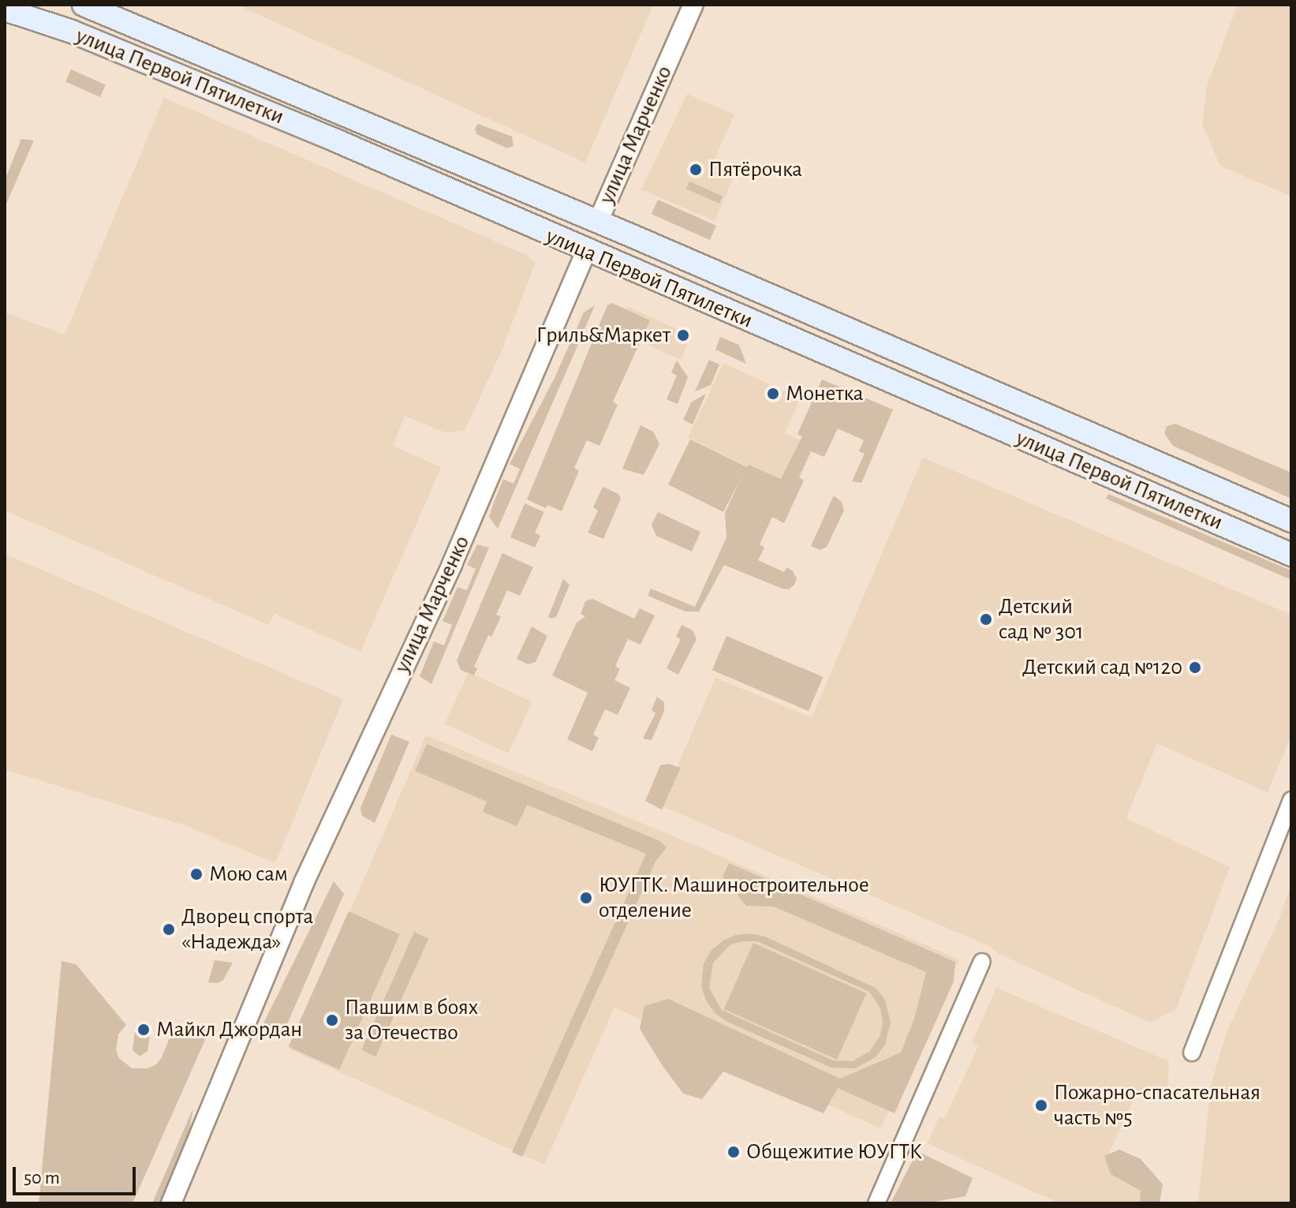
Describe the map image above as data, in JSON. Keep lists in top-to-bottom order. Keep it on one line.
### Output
{"streets":{"main road":["улица Первой Пятилетки","улица Марченко"]},"crossings":[["улица Первой Пятилетки","улица Марченко"]],"places":["Пятёрочка","Гриль&Маркет","Монетка","Детский сад № 301","Детский сад №120","Мою сам","ЮУГТК. Машиностроительное отделение","Дворец спорта «Надежда»","Павшим в боях за Отечество","Майкл Джордан","Пожарно-спасательная часть №5","Общежитие ЮУГТК"],"scale_bar":"50 m"}
